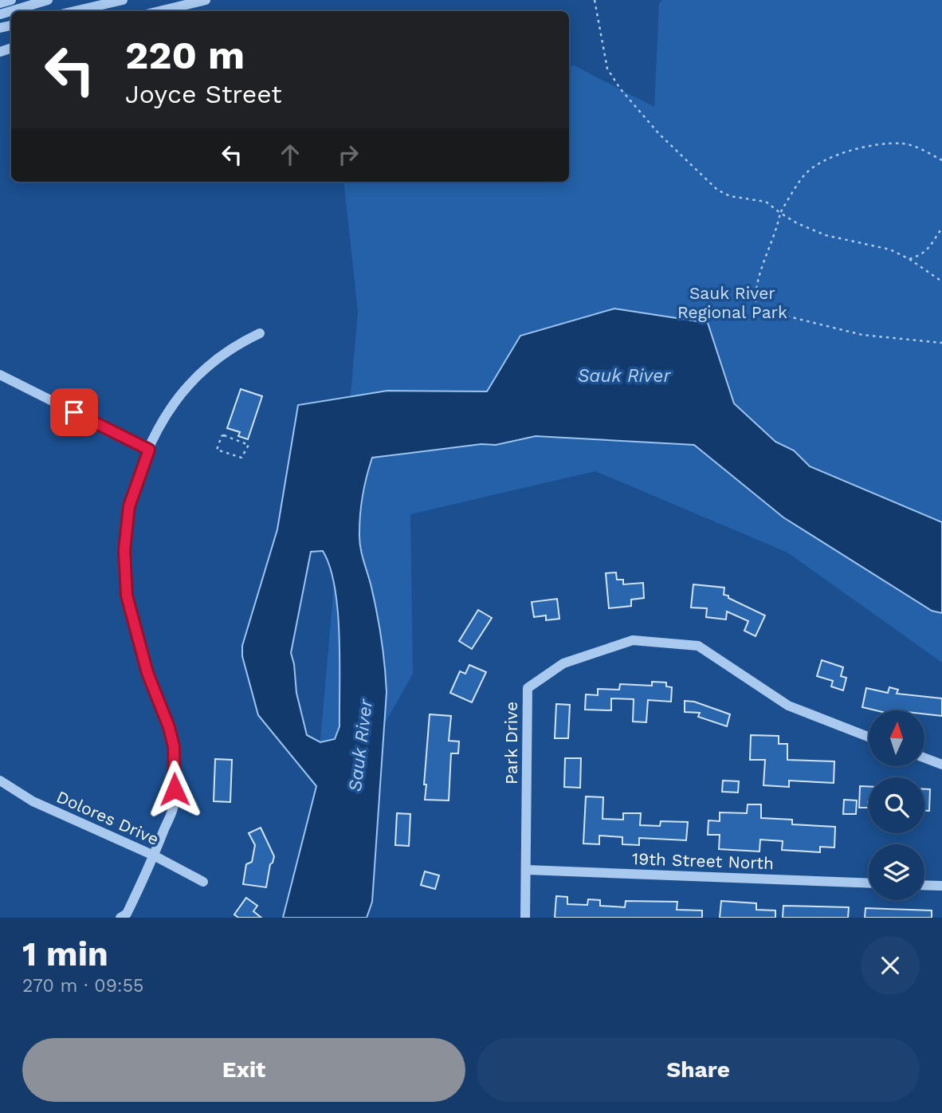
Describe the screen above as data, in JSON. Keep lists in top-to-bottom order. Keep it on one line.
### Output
{"streets":{"street":["Park Drive","Dolores Drive","19th Street North"]},"crossings":[["Park Drive","19th Street North"]],"water":["Sauk River"],"parks":["Sauk River Regional Park"],"north":"top","page":{"turn":["220 m","Joyce Street"],"heading":["1 min","270 m · 09:55"],"buttons":["Exit","Share"]}}
